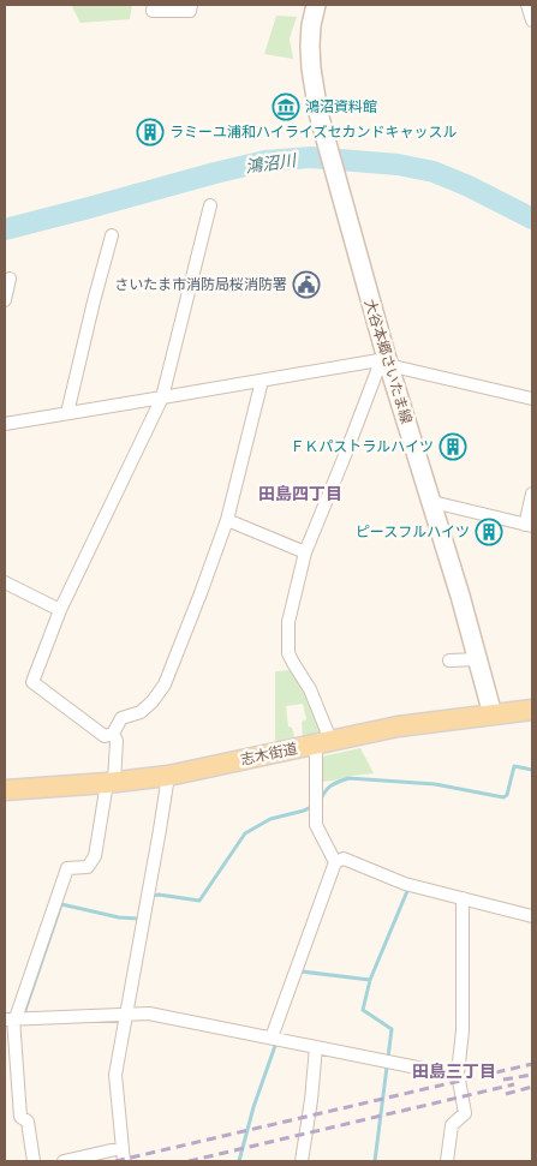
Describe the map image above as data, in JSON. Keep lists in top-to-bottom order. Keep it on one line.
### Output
{"streets":{"main road":["大谷本郷さいたま線","志木街道"]},"crossings":[["大谷本郷さいたま線","志木街道"]],"districts":["田島四丁目","田島三丁目"],"water":["鴻沼川"],"places":{"museum":["鴻沼資料館"],"building":["ラミーユ浦和ハイライズセカンドキャッスル","ＦＫパストラルハイツ","ピースフルハイツ"],"public building":["さいたま市消防局桜消防署"]}}
